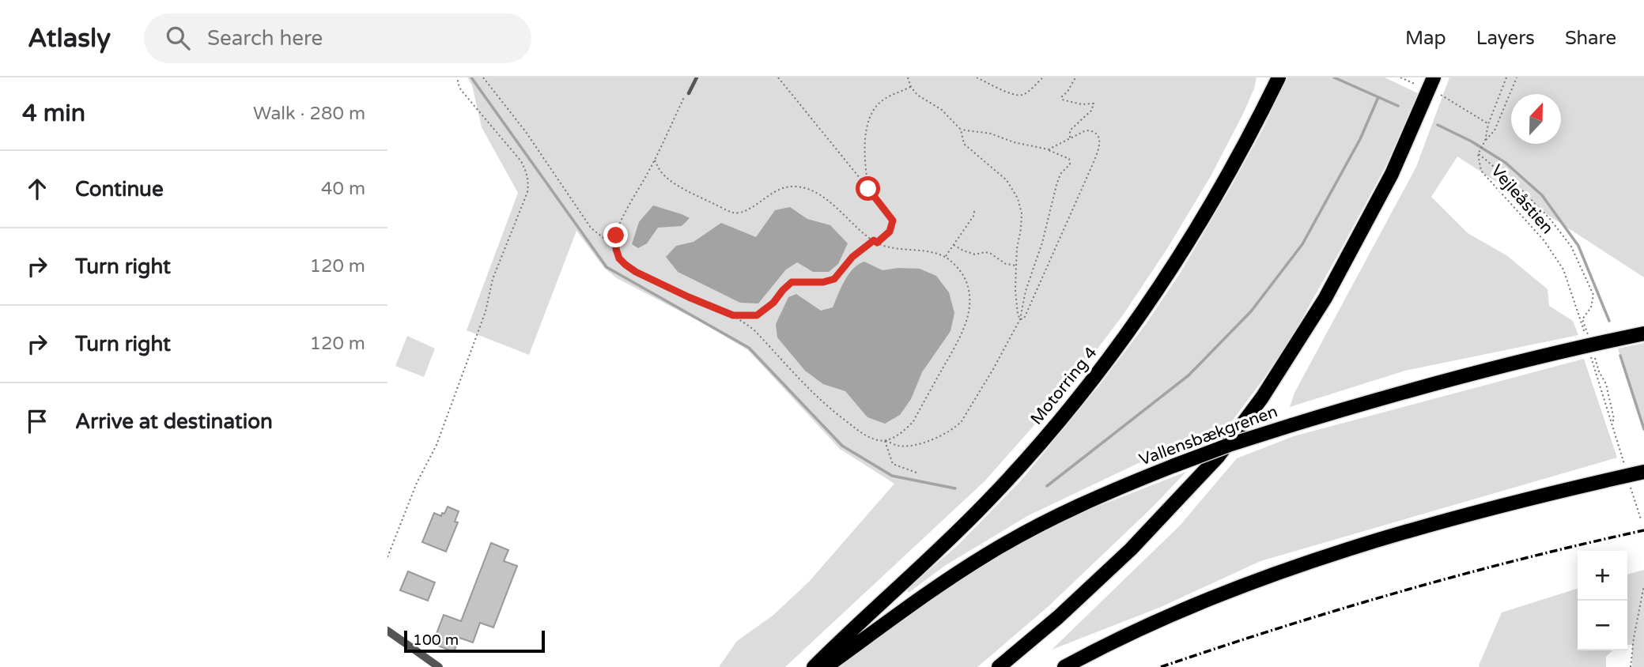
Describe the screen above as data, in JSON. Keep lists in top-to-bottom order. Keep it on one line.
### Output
{"streets":{"highway":["Motorring 4","Vallensbækgrenen"],"path":["Vejleåstien"]},"scale_bar":"100 m","north":"top","page":{"header":"Atlasly","search":"Search here","nav":["Map","Layers","Share"],"heading":["4 min","Walk · 280 m"],"list":[["Continue","40 m"],["Turn right","120 m"],["Turn right","120 m"],"Arrive at destination"],"map_buttons":["+","−"],"scale":"100 m"}}
